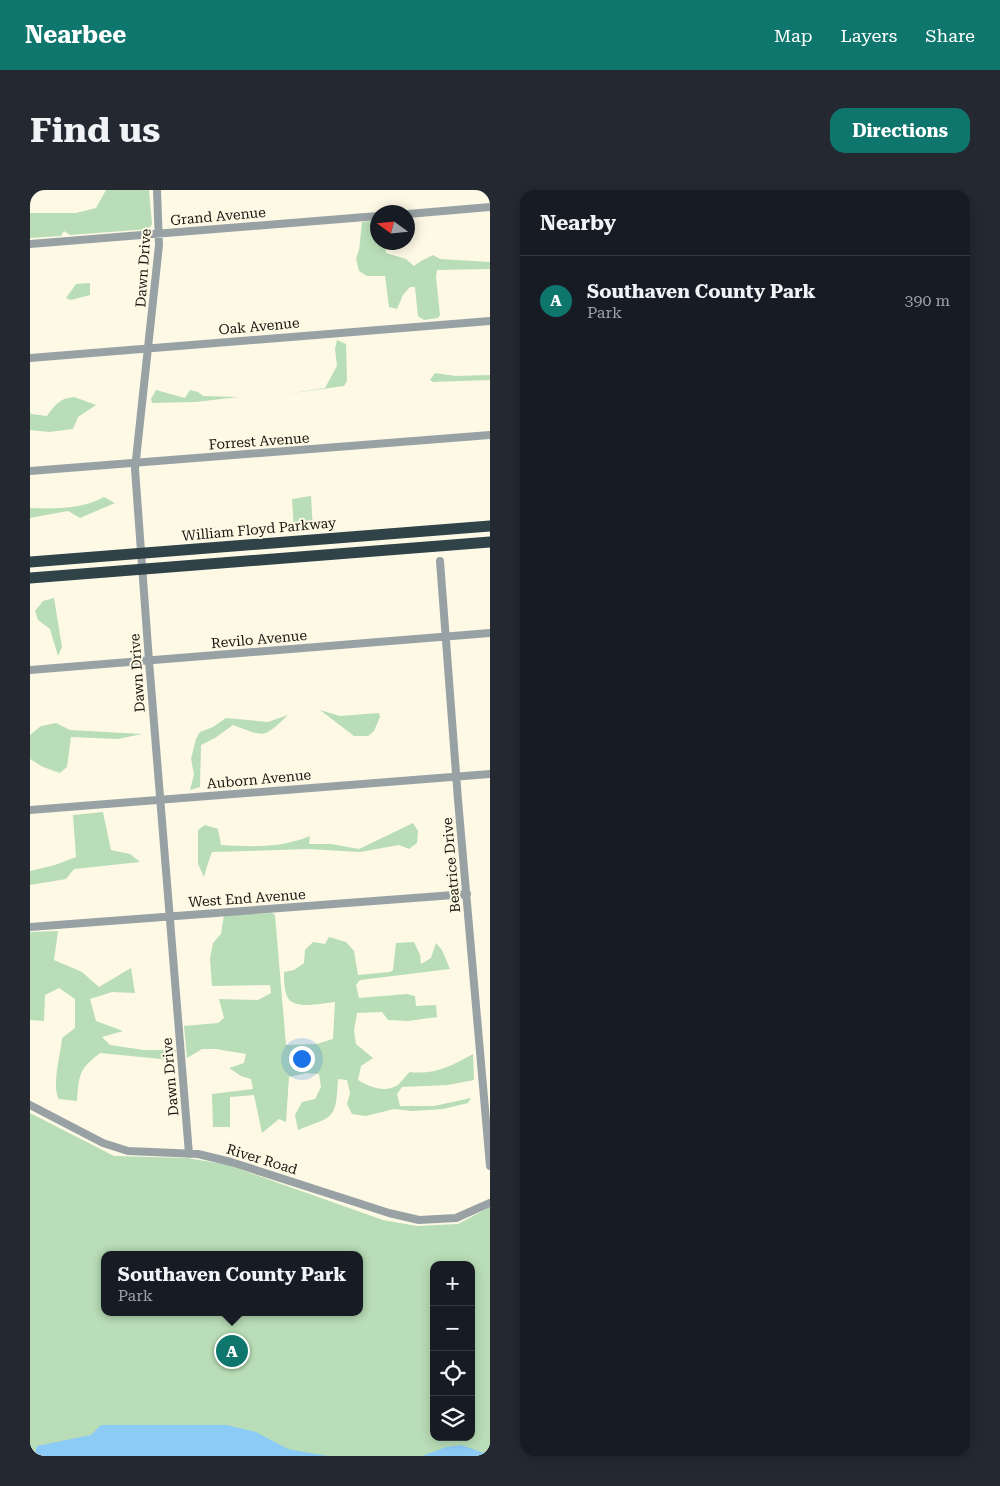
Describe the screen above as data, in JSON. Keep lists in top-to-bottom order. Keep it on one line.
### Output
{"streets":{"highway":["William Floyd Parkway"],"street":["Grand Avenue","Dawn Drive","Oak Avenue","Forrest Avenue","Revilo Avenue","Auborn Avenue","Beatrice Drive","West End Avenue","River Road"]},"crossings":[["Grand Avenue","Dawn Drive"],["Dawn Drive","Oak Avenue"],["Dawn Drive","Forrest Avenue"],["Dawn Drive","William Floyd Parkway"],["Dawn Drive","Revilo Avenue"],["Dawn Drive","Auborn Avenue"],["Dawn Drive","West End Avenue"],["Dawn Drive","River Road"],["Revilo Avenue","Beatrice Drive"],["Auborn Avenue","Beatrice Drive"],["Beatrice Drive","West End Avenue"]],"north":"left","page":{"header":"Nearbee","nav":["Map","Layers","Share"],"buttons":"Directions","title":"Find us","heading":"Nearby","list":[{"mark":"A","name":"Southaven County Park","note":"Park","value":"390 m"}],"popup":["Southaven County Park","Park"],"map_buttons":["+","−"],"pins":"A"}}
